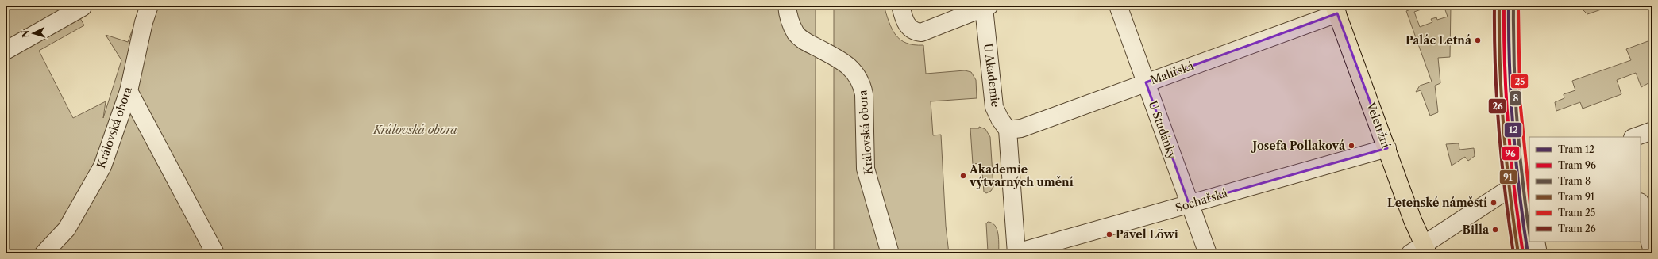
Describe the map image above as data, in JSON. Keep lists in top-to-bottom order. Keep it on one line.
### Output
{"streets":{"main road":["Veletržní"],"street":["Malířská","U Akademie","Královská obora","U Studánky","Sochařská"]},"crossings":[["Malířská","U Akademie"],["Malířská","Veletržní"],["Malířská","U Studánky"],["U Akademie","Sochařská"],["Veletržní","Sochařská"],["U Studánky","Sochařská"]],"parks":["Královská obora"],"places":["Palác Letná","Josefa Pollaková","Akademie výtvarných umění","Letenské náměstí","Billa","Pavel Löwi"],"lines":["tram line 12","tram line 96","tram line 8","tram line 91","tram line 25","tram line 26"],"legend":["Tram 12","Tram 96","Tram 8","Tram 91","Tram 25","Tram 26"],"north":"left"}
